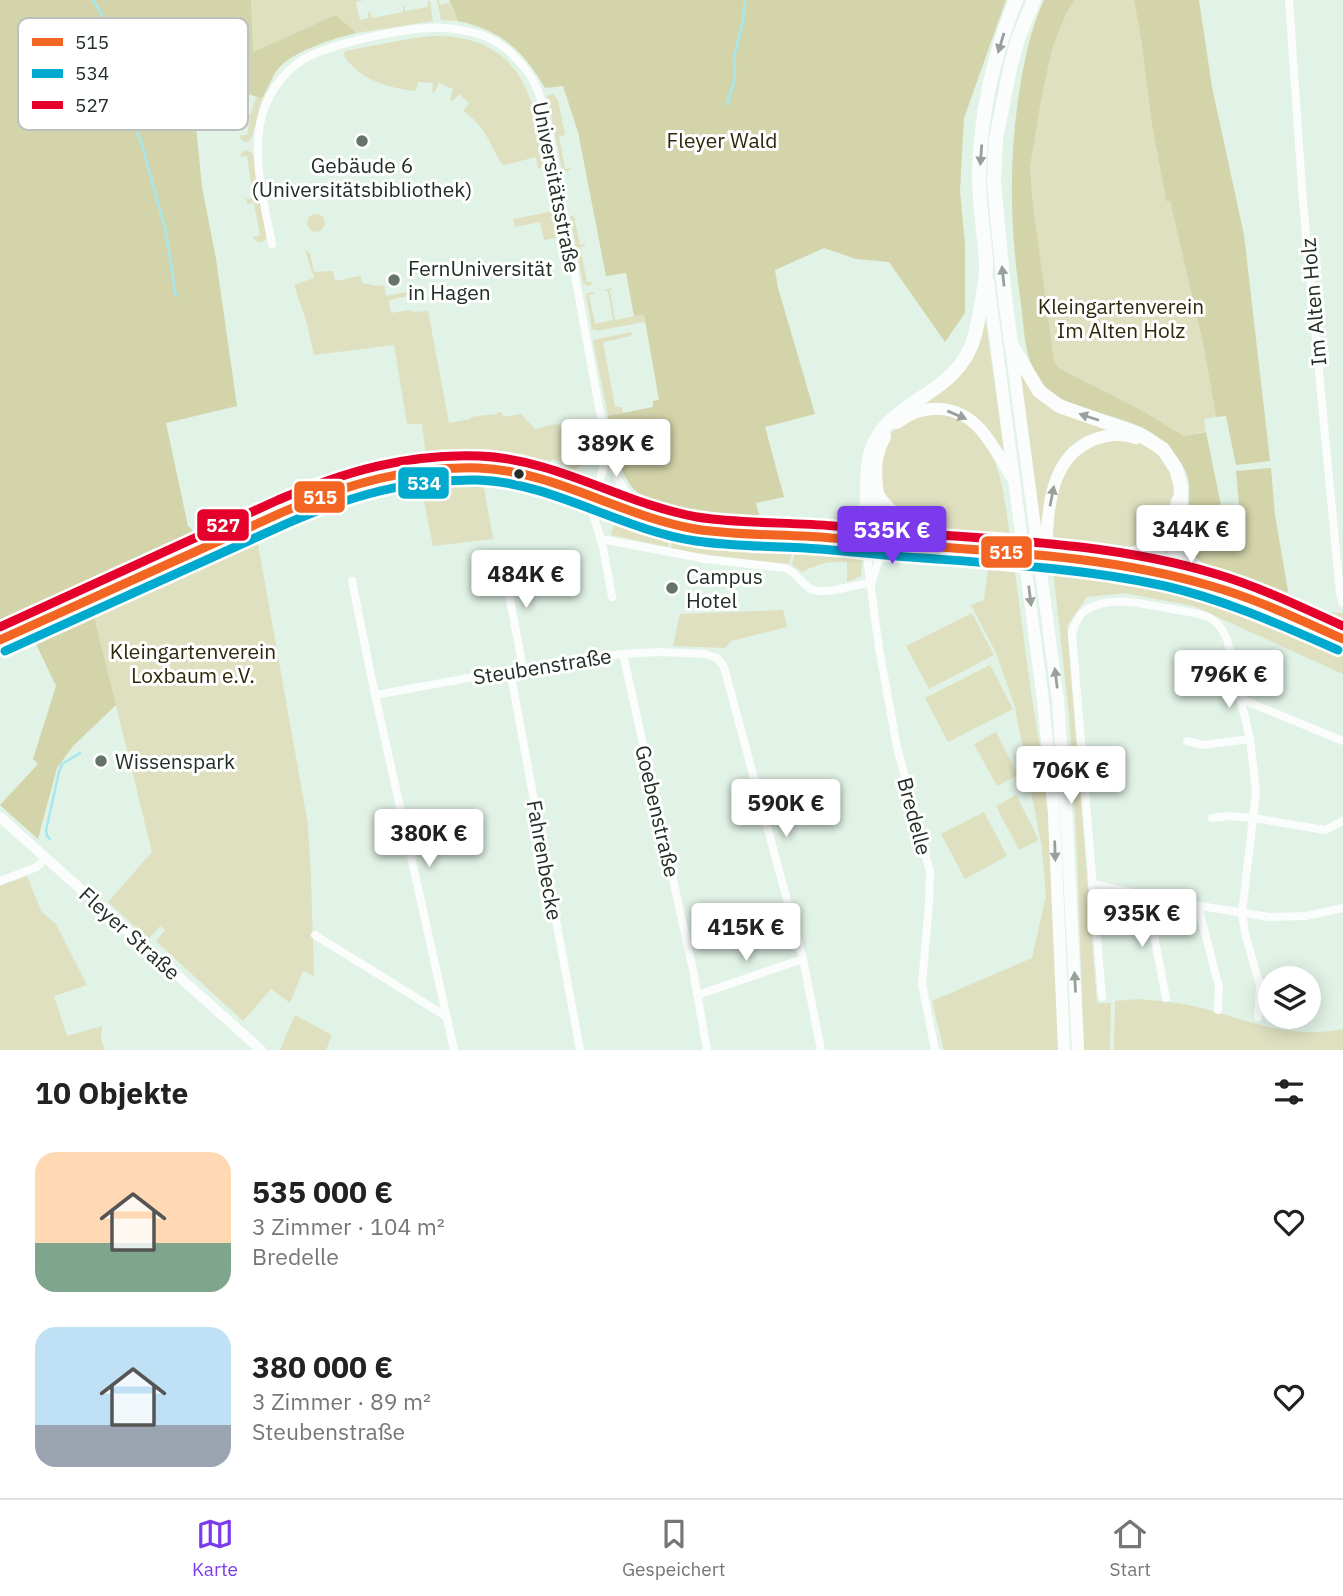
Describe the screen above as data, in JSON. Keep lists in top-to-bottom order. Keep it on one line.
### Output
{"streets":{"street":["Universitätsstraße","Im Alten Holz","Steubenstraße","Goebenstraße","Bredelle","Fahrenbecke","Fleyer Straße"]},"crossings":[["Steubenstraße","Goebenstraße"],["Steubenstraße","Fahrenbecke"]],"parks":["Fleyer Wald","Kleingartenverein Im Alten Holz","Kleingartenverein Loxbaum e.V."],"places":["Gebäude 6 (Universitätsbibliothek)","FernUniversität in Hagen","Campus Hotel","Wissenspark"],"lines":["transit line 527","transit line 515","transit line 534"],"legend":["515","534","527"],"page":{"price":["389K €","344K €","535K €","484K €","796K €","706K €","590K €","380K €","935K €","415K €"],"heading":"10 Objekte","list":[{"name":"535 000 €","note":"3 Zimmer · 104 m² · Bredelle"},{"name":"380 000 €","note":"3 Zimmer · 89 m² · Steubenstraße"}],"tabs":["Karte","Gespeichert","Start"]}}
